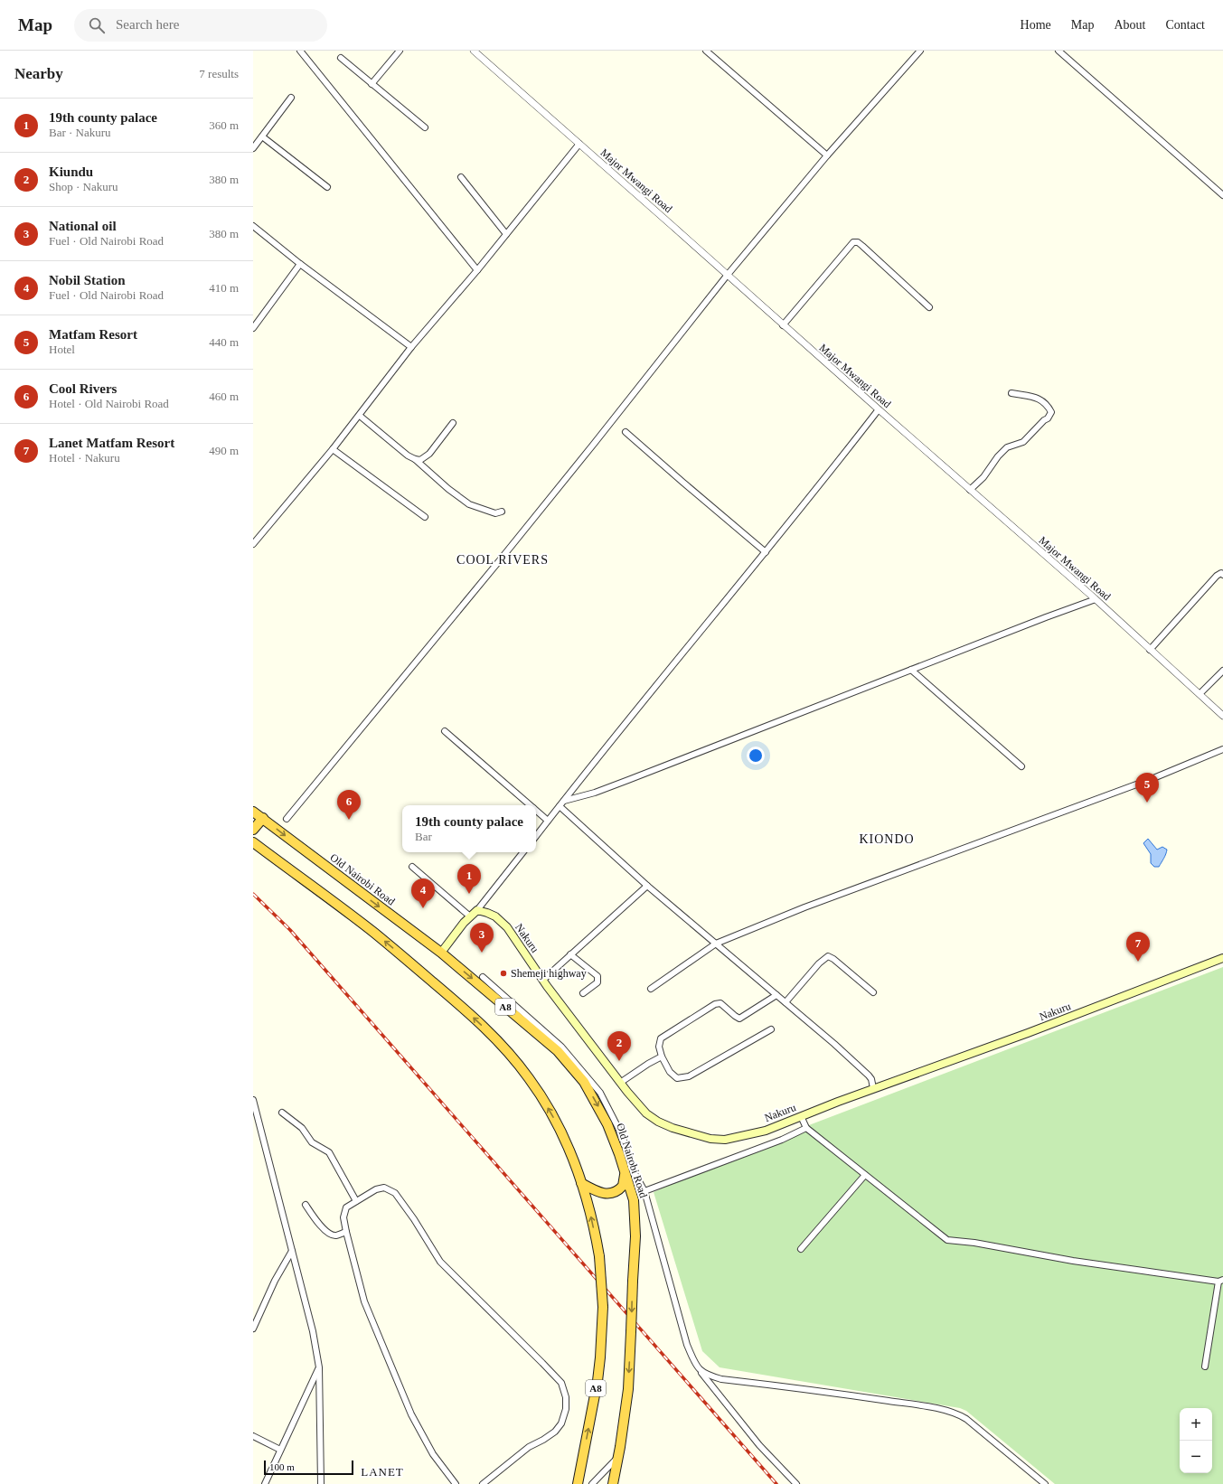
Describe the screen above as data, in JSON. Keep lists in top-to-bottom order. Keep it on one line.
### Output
{"streets":{"highway":["Old Nairobi Road","A8"],"main road":["Nakuru"],"street":["Major Mwangi Road"]},"districts":["COOL RIVERS","KIONDO","LANET"],"places":["Shemeji highway"],"scale_bar":"100 m","page":{"header":"Map","search":"Search here","nav":["Home","Map","About","Contact"],"heading":["Nearby","7 results"],"list":[{"mark":"1","name":"19th county palace","note":"Bar · Nakuru","value":"360 m"},{"mark":"2","name":"Kiundu","note":"Shop · Nakuru","value":"380 m"},{"mark":"3","name":"National oil","note":"Fuel · Old Nairobi Road","value":"380 m"},{"mark":"4","name":"Nobil Station","note":"Fuel · Old Nairobi Road","value":"410 m"},{"mark":"5","name":"Matfam Resort","note":"Hotel","value":"440 m"},{"mark":"6","name":"Cool Rivers","note":"Hotel · Old Nairobi Road","value":"460 m"},{"mark":"7","name":"Lanet Matfam Resort","note":"Hotel · Nakuru","value":"490 m"}],"pins":["5","6","1","4","3","7","2"],"popup":["19th county palace","Bar"],"map_buttons":["+","−"],"scale":"100 m"}}
